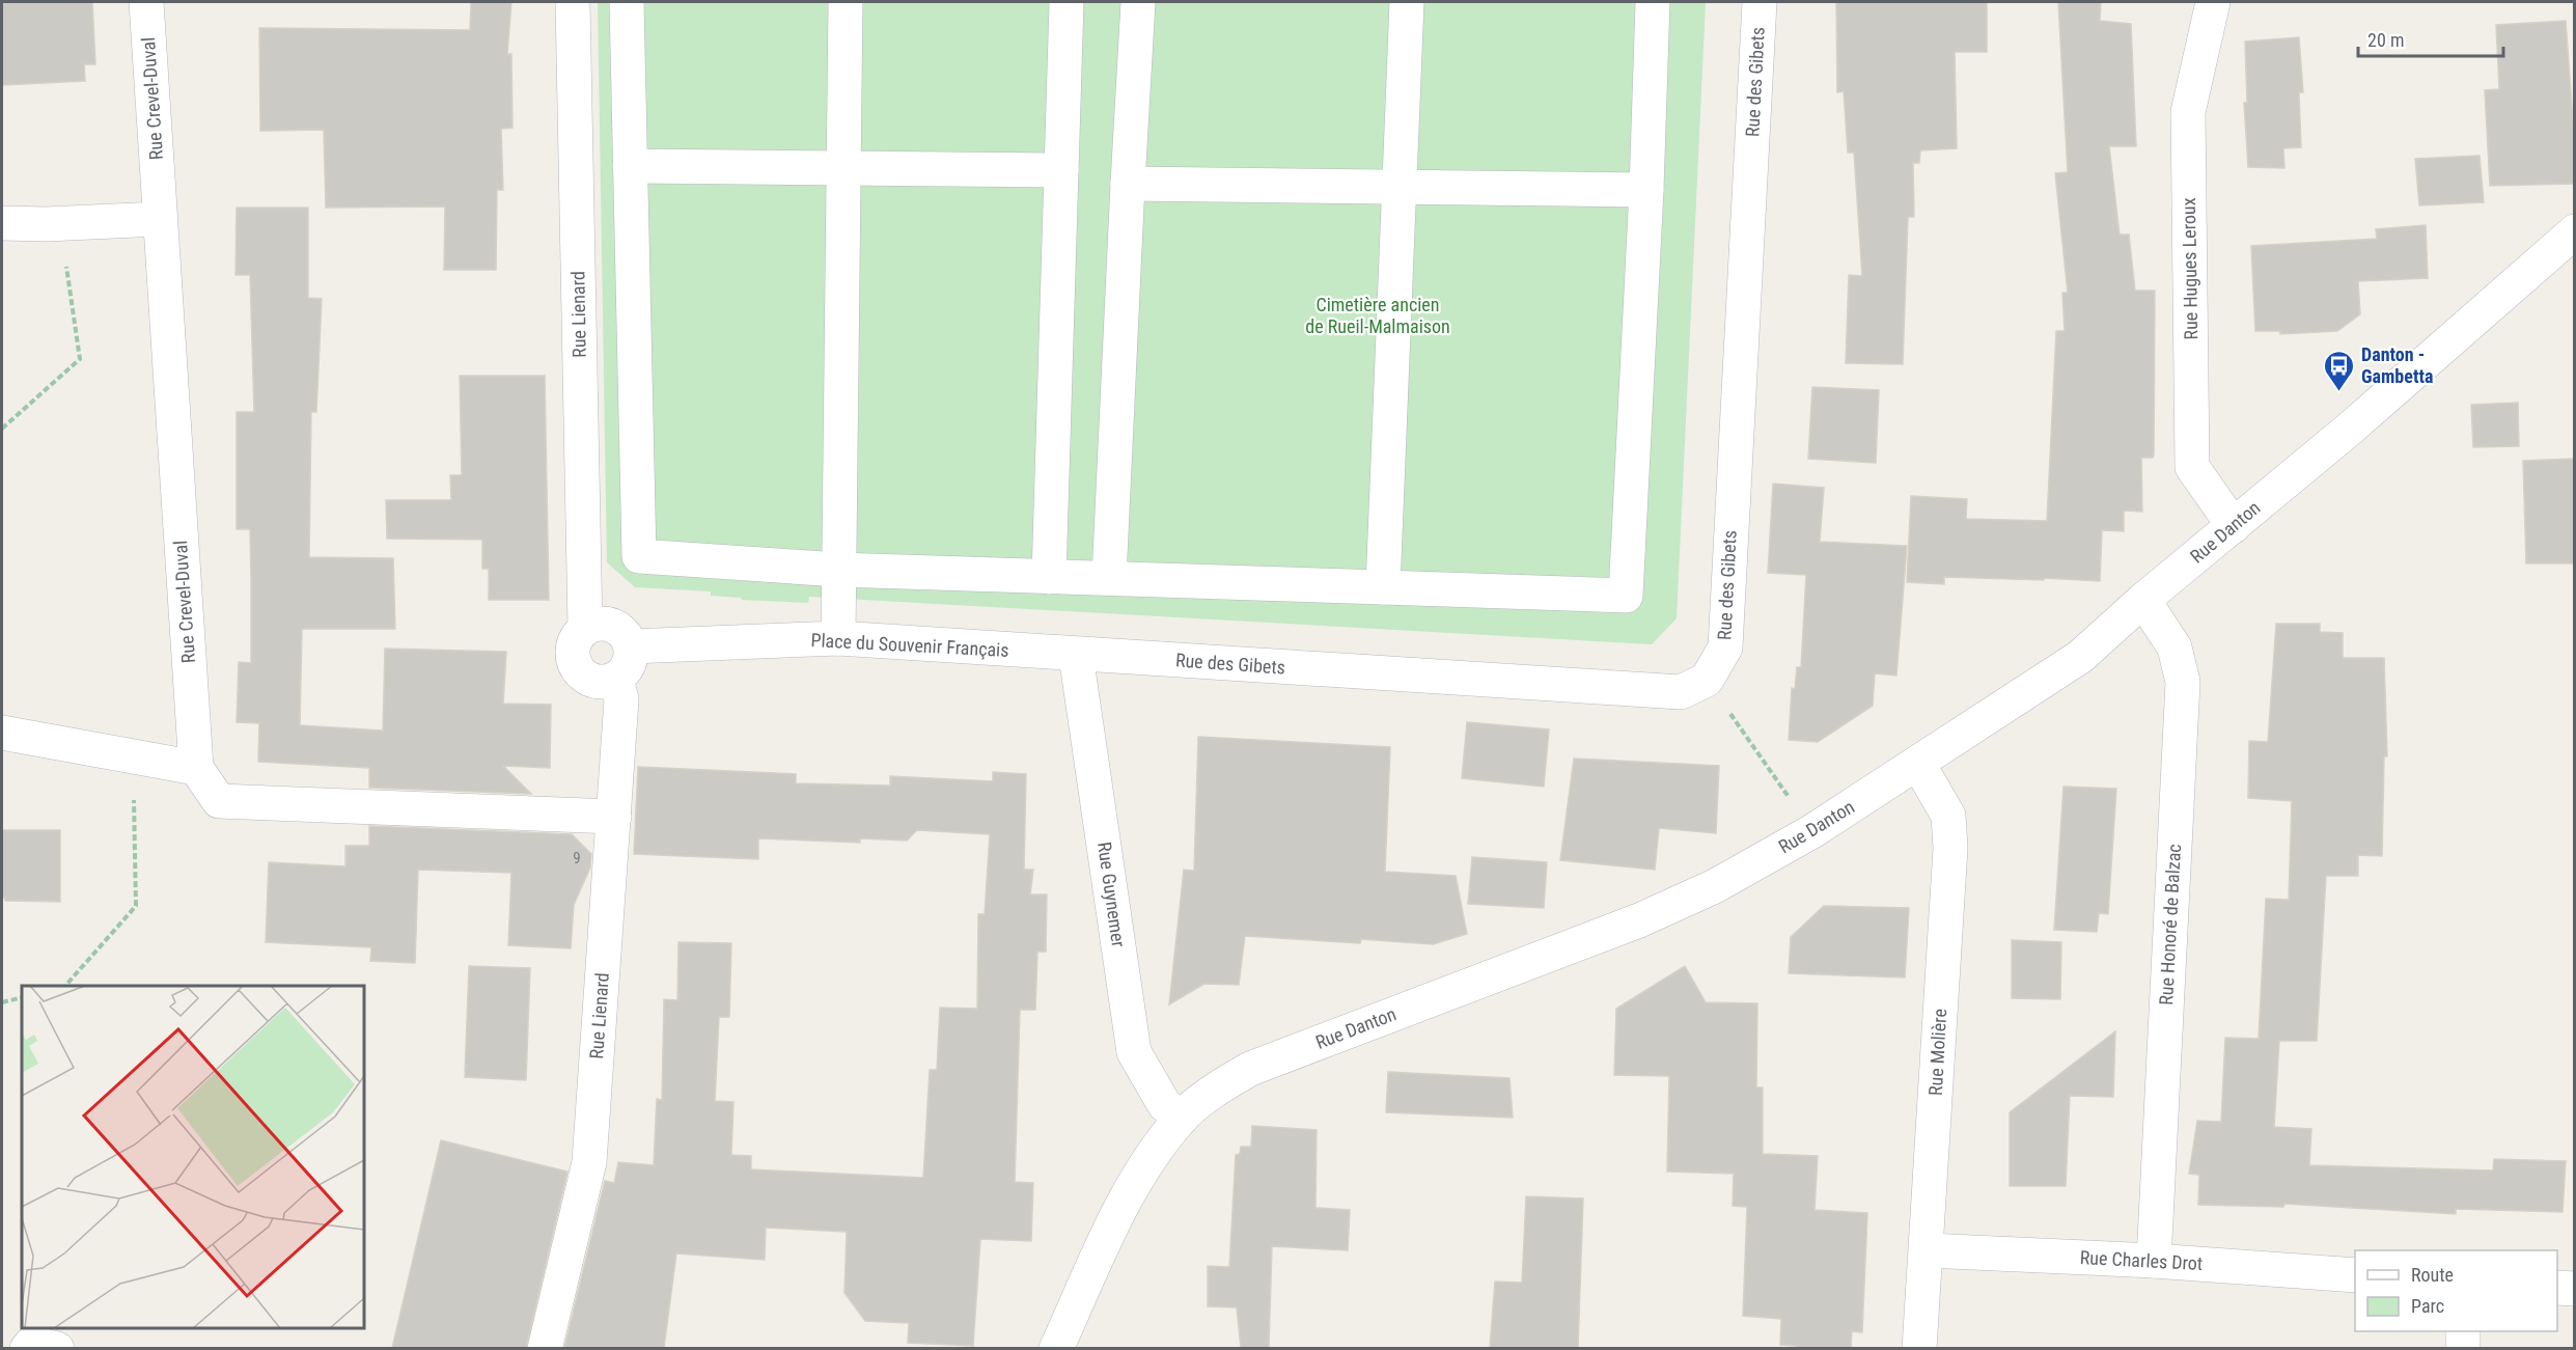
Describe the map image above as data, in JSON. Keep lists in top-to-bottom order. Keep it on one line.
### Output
{"streets":{"street":["Rue des Gibets","Rue Crevel-Duval","Rue Hugues Leroux","Rue Lienard","Rue Danton","Place du Souvenir Français","Rue Guynemer","Rue Honoré de Balzac","Rue Molière","Rue Charles Drot"]},"crossings":[["Rue des Gibets","Place du Souvenir Français"],["Rue des Gibets","Rue Guynemer"],["Rue Hugues Leroux","Rue Danton"],["Rue Lienard","Place du Souvenir Français"],["Rue Danton","Rue Guynemer"],["Rue Danton","Rue Honoré de Balzac"],["Rue Danton","Rue Molière"],["Place du Souvenir Français","Rue Guynemer"],["Rue Honoré de Balzac","Rue Charles Drot"],["Rue Molière","Rue Charles Drot"]],"parks":["Cimetière ancien de Rueil-Malmaison"],"places":{"bus stop":["Danton - Gambetta"]},"house_numbers":["9"],"legend":["Route","Parc"],"scale_bar":"20 m"}
